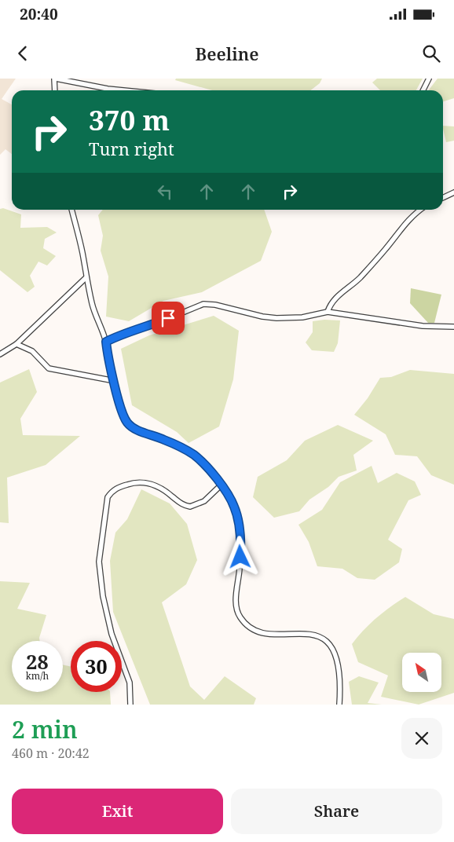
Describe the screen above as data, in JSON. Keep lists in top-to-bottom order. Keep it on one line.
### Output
{"north":"top left","page":{"status":"20:40","header":"Beeline","turn":["370 m","Turn right"],"speed":"28 km/h","limit":"30","heading":["2 min","460 m · 20:42"],"buttons":["Exit","Share"]}}
